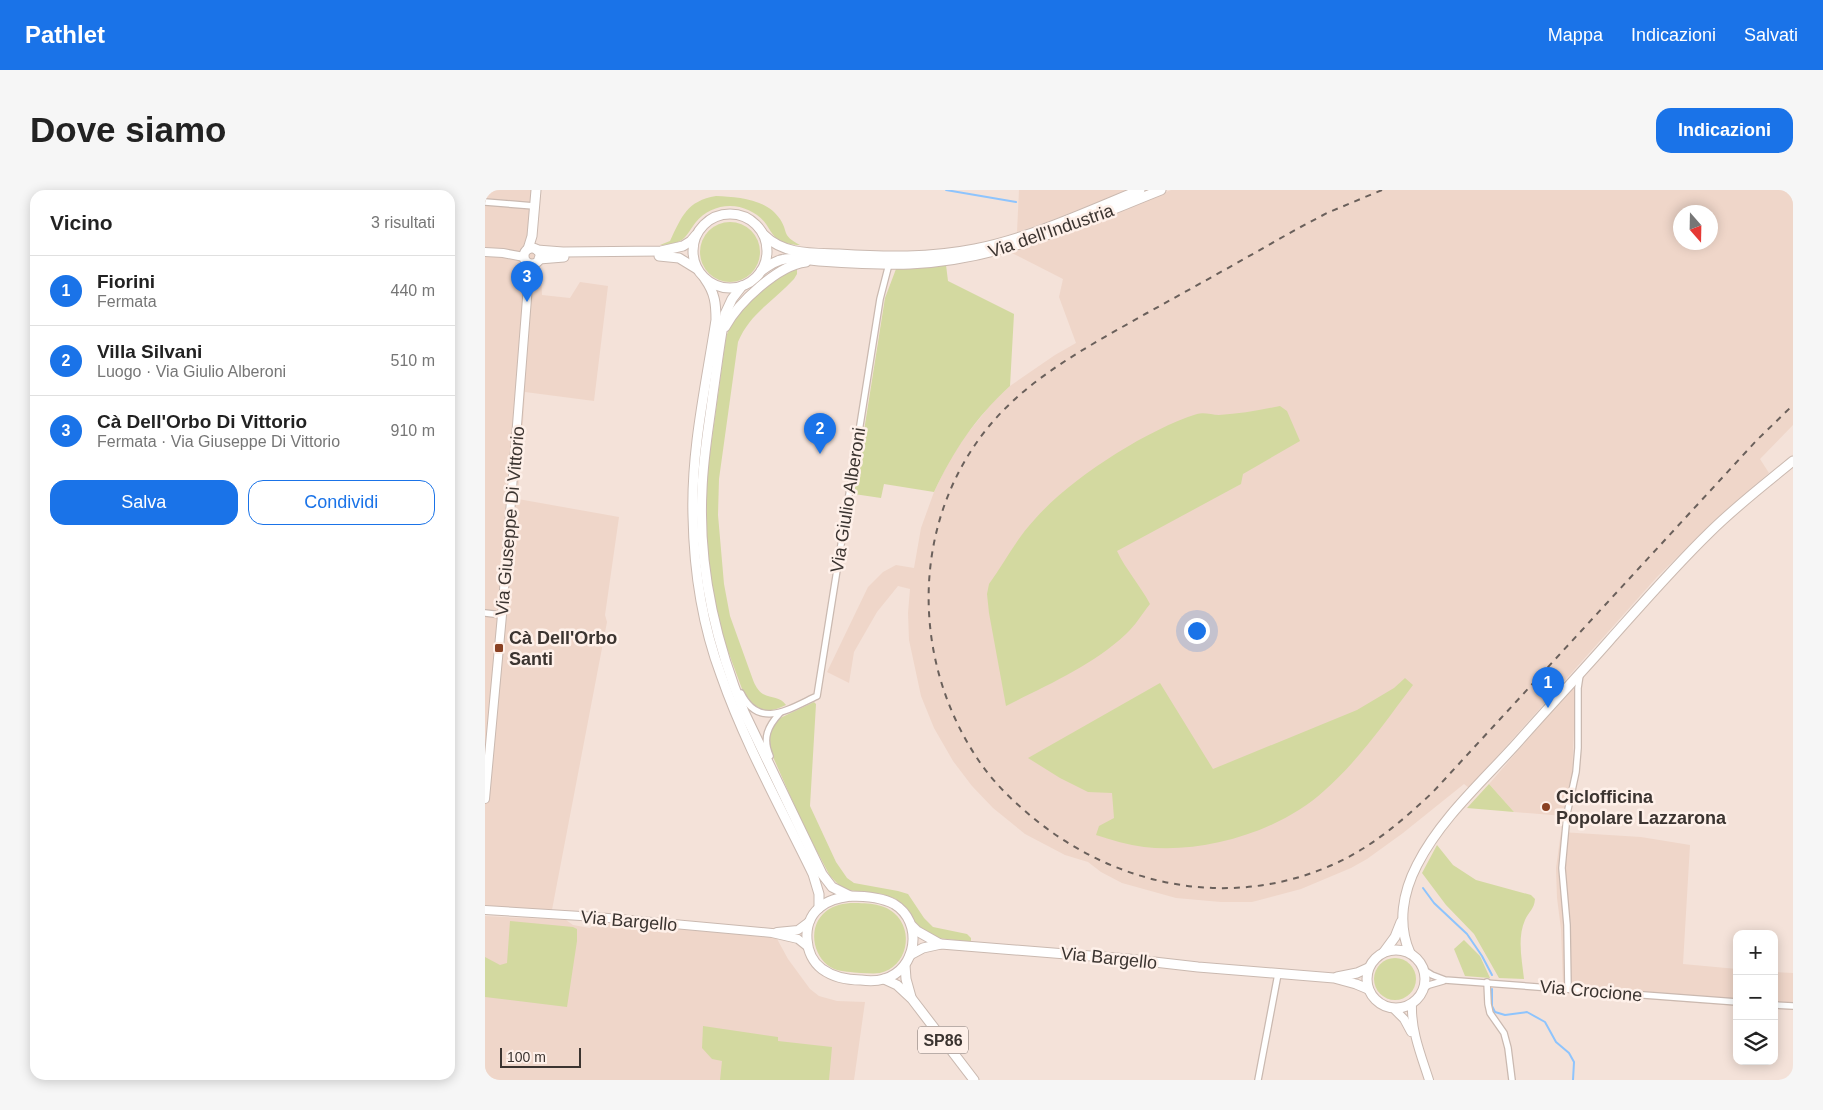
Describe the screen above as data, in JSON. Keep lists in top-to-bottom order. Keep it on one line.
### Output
{"streets":{"main road":["Via dell'Industria","Via Bargello","SP86"],"street":["Via Giulio Alberoni","Via Giuseppe Di Vittorio","Via Crocione"]},"crossings":[["Via dell'Industria","Via Giulio Alberoni"],["Via Bargello","SP86"]],"places":{"transit":["Cà Dell'Orbo Santi"],"other":["Ciclofficina Popolare Lazzarona"]},"scale_bar":"100 m","north":"bottom","page":{"header":"Pathlet","nav":["Mappa","Indicazioni","Salvati"],"buttons":["Indicazioni",["Salva","Condividi"]],"title":"Dove siamo","heading":["Vicino","3 risultati"],"list":[{"mark":"1","name":"Fiorini","note":"Fermata","value":"440 m"},{"mark":"2","name":"Villa Silvani","note":"Luogo · Via Giulio Alberoni","value":"510 m"},{"mark":"3","name":"Cà Dell'Orbo Di Vittorio","note":"Fermata · Via Giuseppe Di Vittorio","value":"910 m"}],"pins":["3","2","1"],"map_buttons":["+","−"],"scale":"100 m"}}
